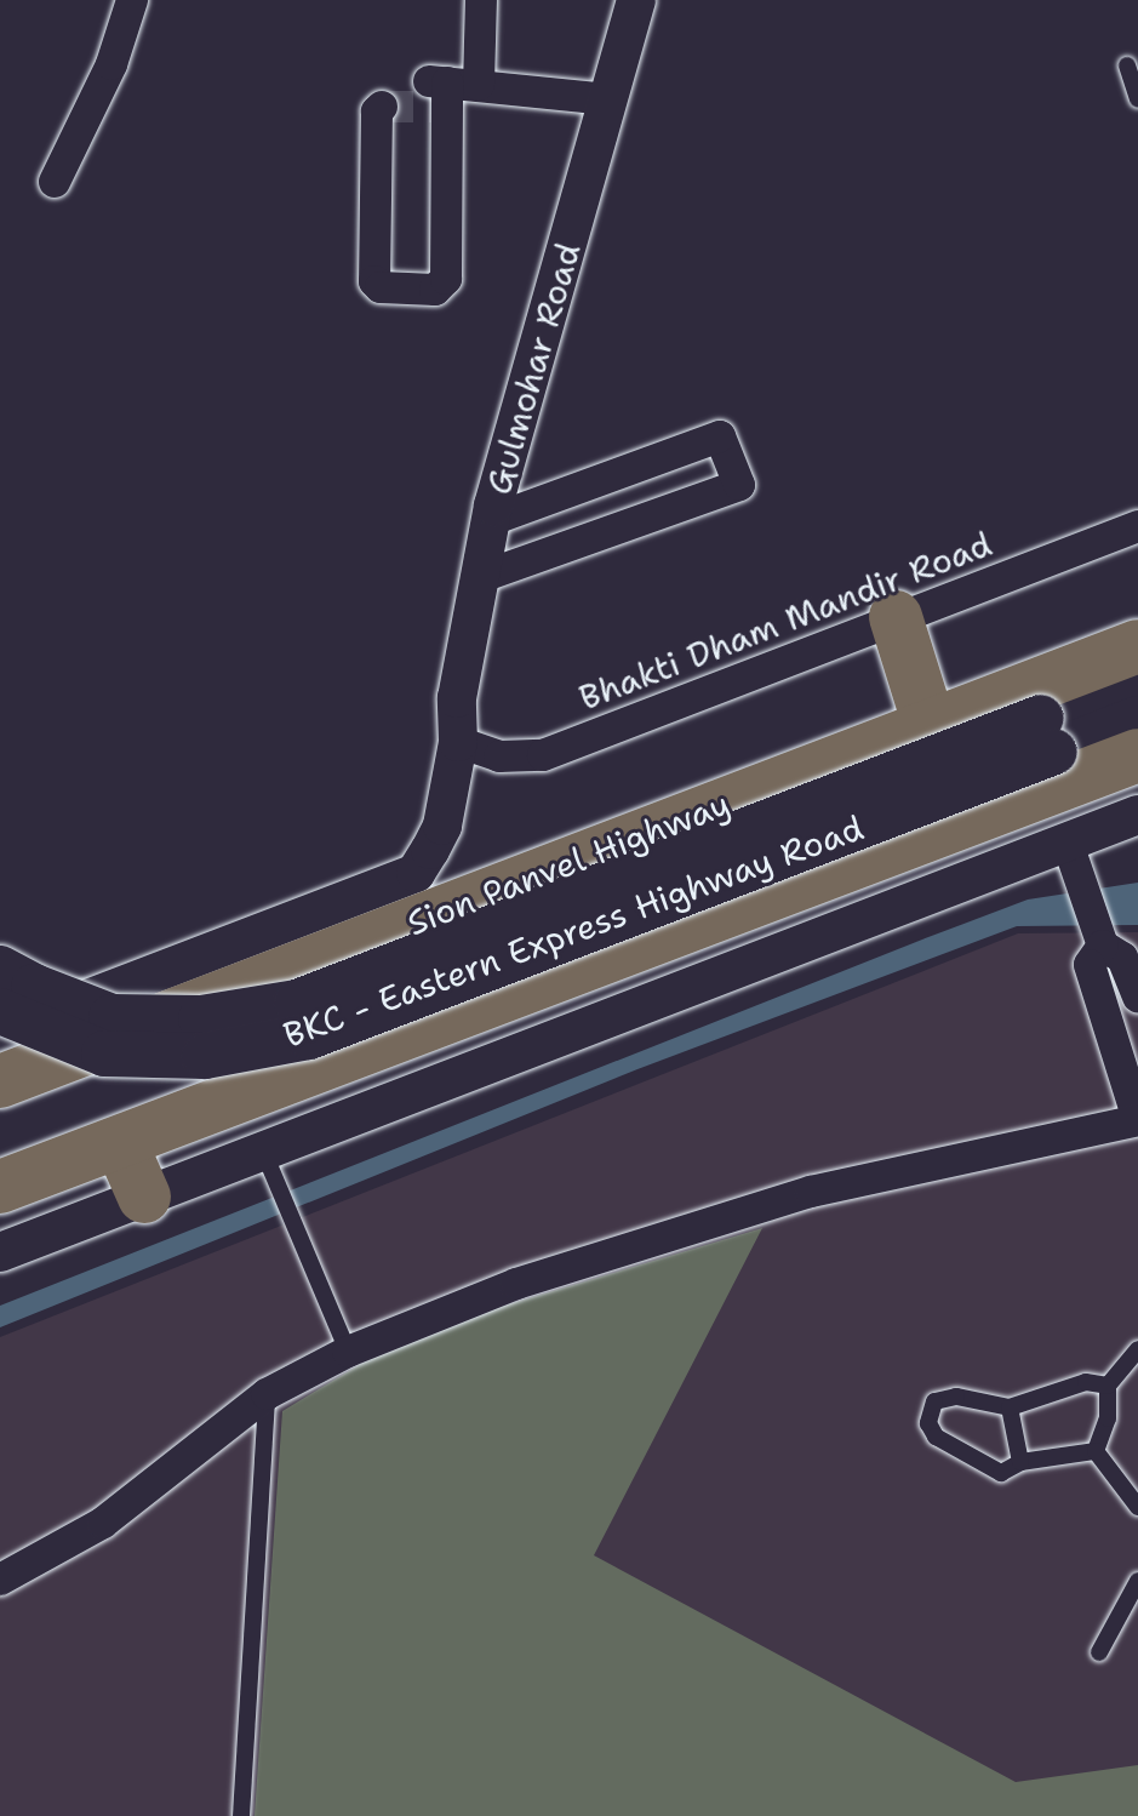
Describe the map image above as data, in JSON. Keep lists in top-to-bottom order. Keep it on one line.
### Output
{"streets":{"highway":["Sion Panvel Highway"],"main road":["BKC - Eastern Express Highway Road"],"street":["Gulmohar Road","Bhakti Dham Mandir Road"]},"crossings":[["Gulmohar Road","Bhakti Dham Mandir Road"]]}
